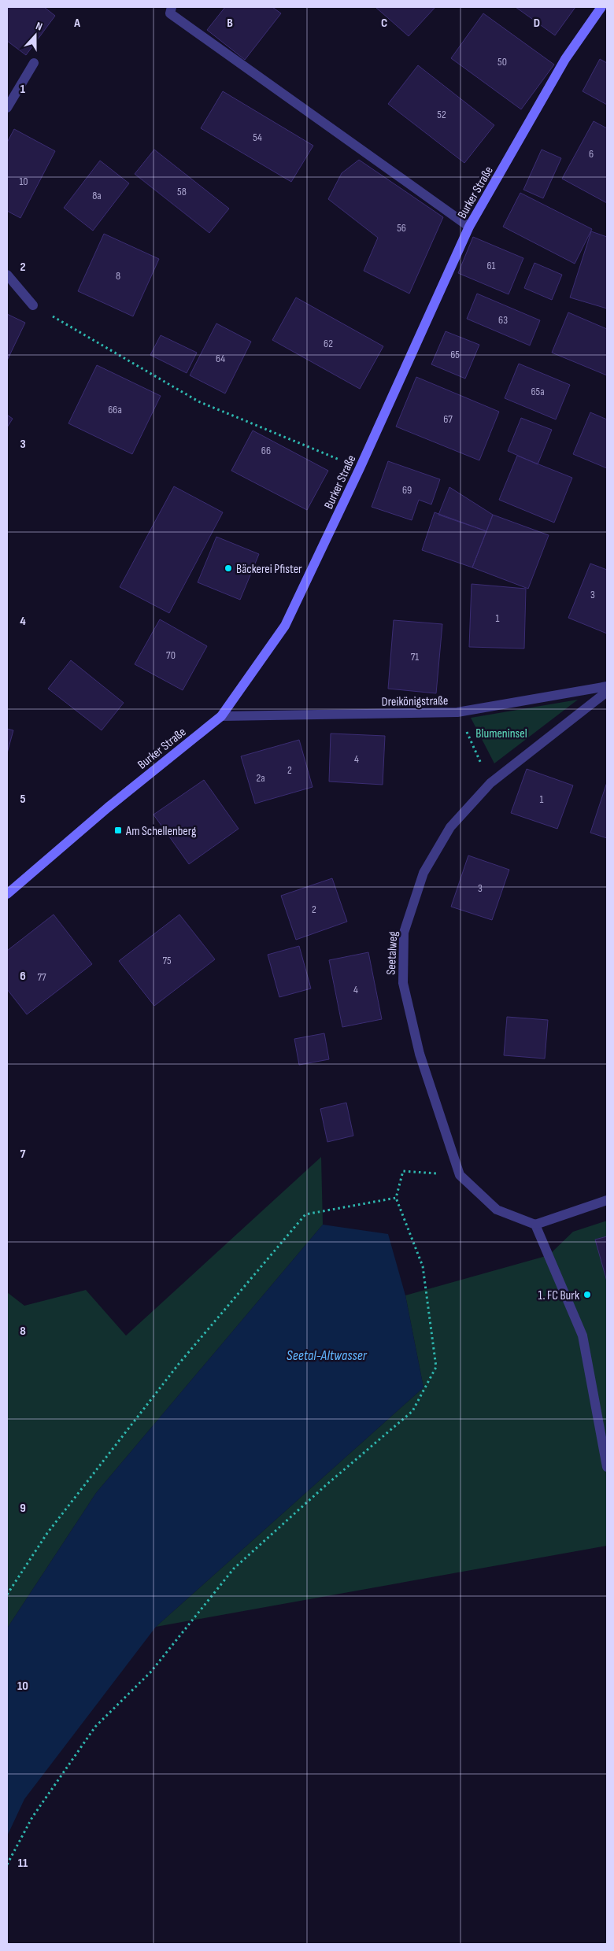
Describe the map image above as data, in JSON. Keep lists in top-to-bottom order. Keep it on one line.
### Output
{"streets":{"main road":["Burker Straße"],"street":["Dreikönigstraße","Seetalweg"]},"crossings":[["Burker Straße","Dreikönigstraße"]],"water":["Seetal-Altwasser"],"parks":["Blumeninsel"],"places":{"other":["Bäckerei Pfister","1. FC Burk"],"transit":["Am Schellenberg"]},"house_numbers":["50","52","54","6","10","58","8a","56","61","8","63","62","65","64","65a","66a","67","66","69","3","1","70","71","4","2","2a","1","3","2","75","77","4"],"north":"top","grid":{"columns":["A","B","C","D"],"rows":["1","2","3","4","5","6","7","8","9","10","11"]}}
